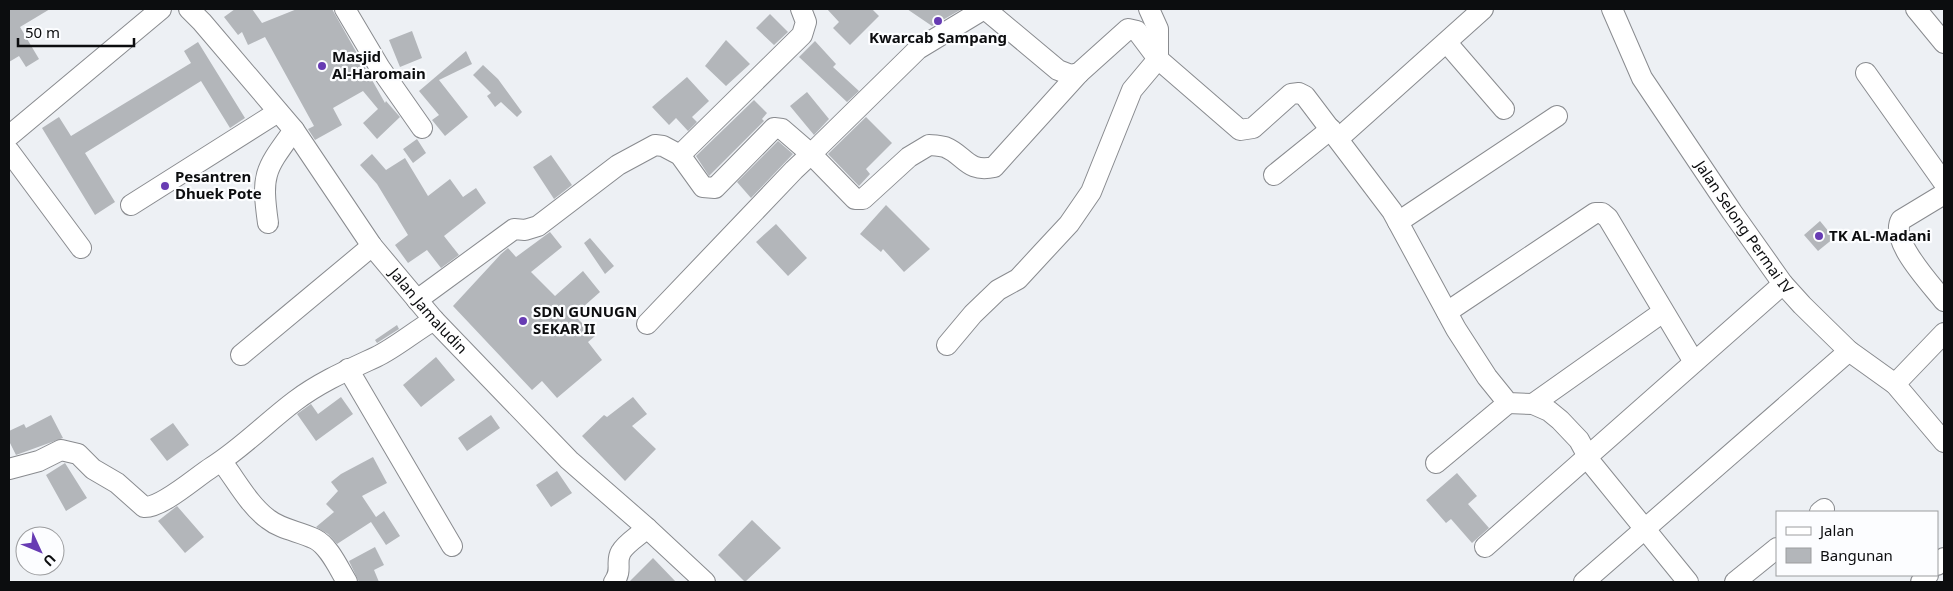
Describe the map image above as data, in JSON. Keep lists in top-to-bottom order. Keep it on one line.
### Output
{"streets":{"street":["Jalan Selong Permai IV","Jalan Jamaludin"]},"places":["Kwarcab Sampang","Masjid Al-Haromain","Pesantren Dhuek Pote","TK AL-Madani","SDN GUNUGN SEKAR II"],"legend":["Jalan","Bangunan"],"scale_bar":"50 m","north":"bottom right"}
